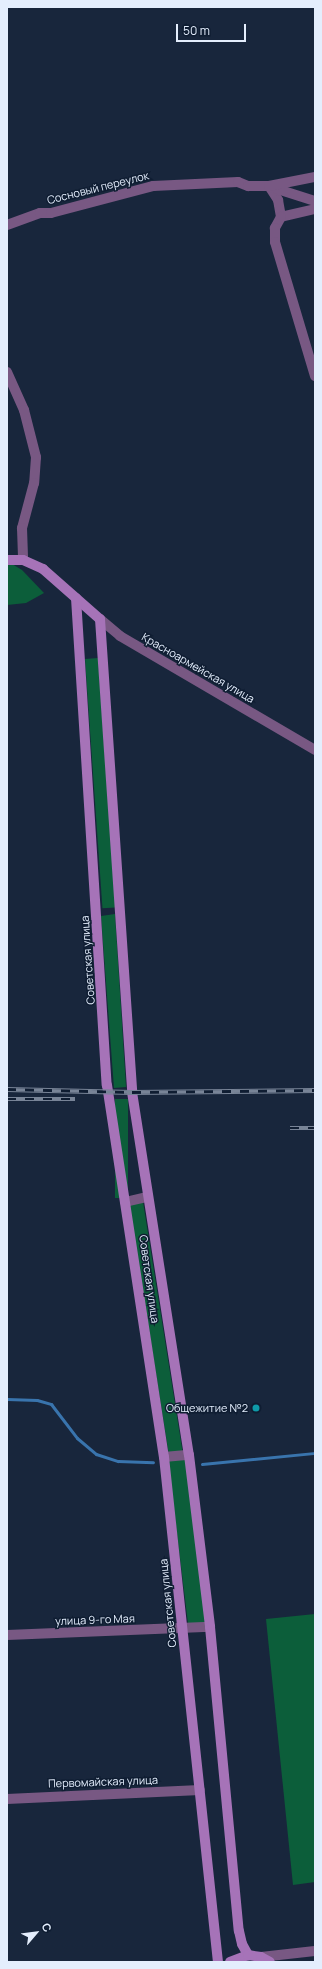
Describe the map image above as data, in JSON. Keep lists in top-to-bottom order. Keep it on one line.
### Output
{"streets":{"main road":["Красноармейская улица","Советская улица"],"street":["Сосновый переулок","улица 9-го Мая","Первомайская улица"]},"crossings":[["Красноармейская улица","Советская улица"],["Советская улица","улица 9-го Мая"],["Советская улица","Первомайская улица"]],"places":["Общежитие №2"],"scale_bar":"50 m","north":"top right"}
